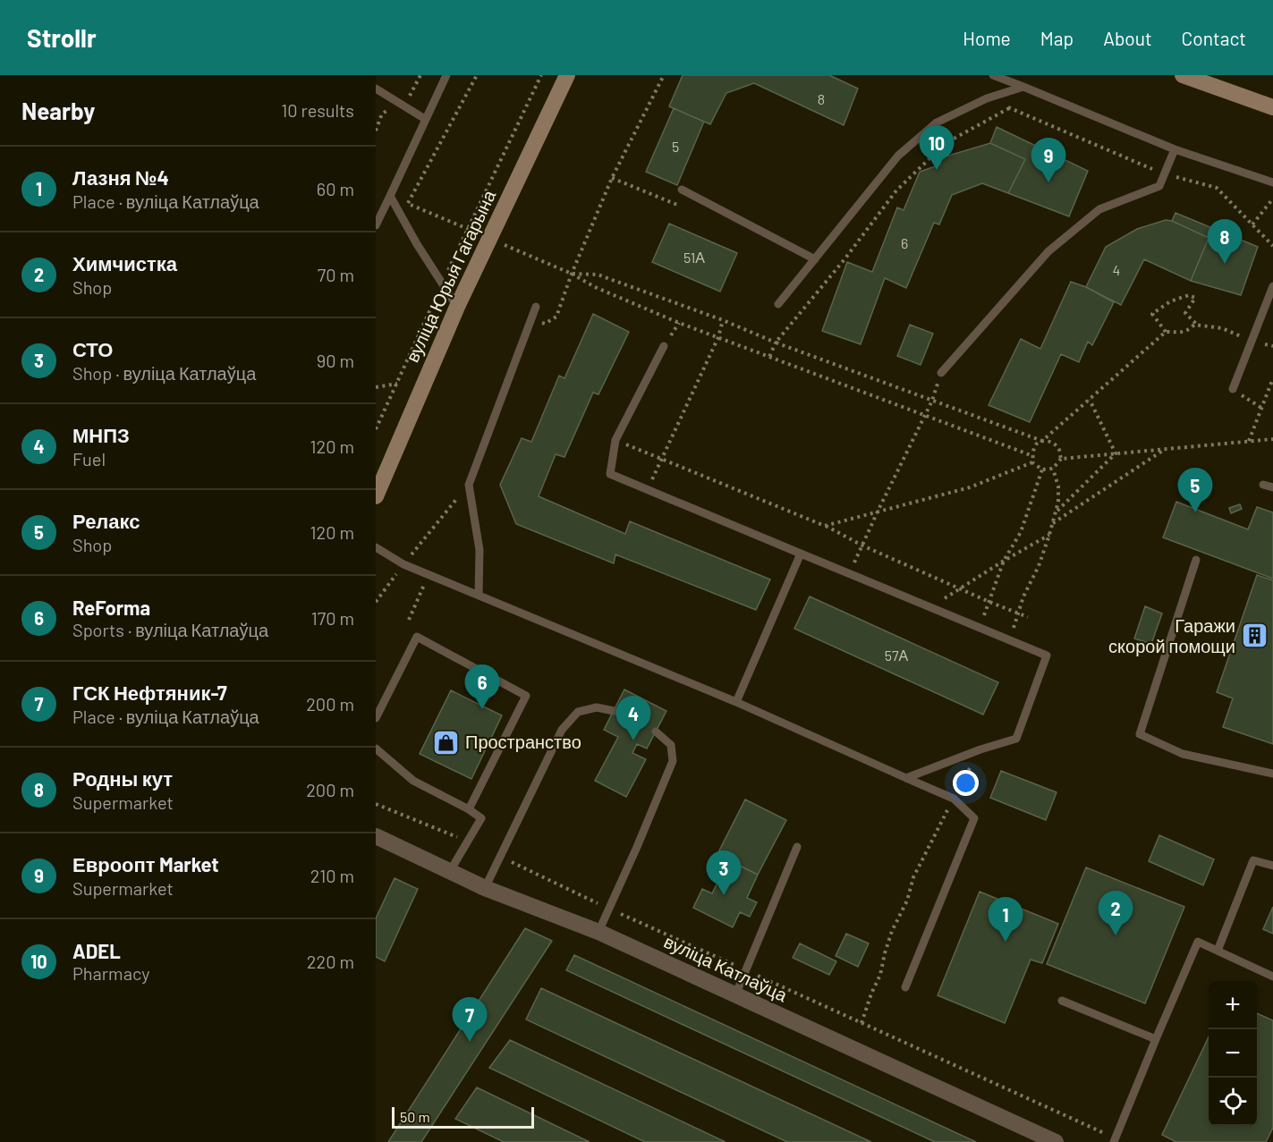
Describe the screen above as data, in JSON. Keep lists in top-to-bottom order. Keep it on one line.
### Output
{"streets":{"main road":["вуліца Юрыя Гагарына"],"street":["вуліца Катлаўца"]},"places":{"building":["Гаражи скорой помощи"],"shop":["Пространство"]},"house_numbers":["8","5","6","51А","4","57А"],"scale_bar":"50 m","page":{"header":"Strollr","nav":["Home","Map","About","Contact"],"heading":["Nearby","10 results"],"pins":["10","9","8","5","6","4","3","2","1","7"],"list":[{"mark":"1","name":"Лазня №4","note":"Place · вуліца Катлаўца","value":"60 m"},{"mark":"2","name":"Химчистка","note":"Shop","value":"70 m"},{"mark":"3","name":"СТО","note":"Shop · вуліца Катлаўца","value":"90 m"},{"mark":"4","name":"МНПЗ","note":"Fuel","value":"120 m"},{"mark":"5","name":"Релакс","note":"Shop","value":"120 m"},{"mark":"6","name":"ReForma","note":"Sports · вуліца Катлаўца","value":"170 m"},{"mark":"7","name":"ГСК Нефтяник-7","note":"Place · вуліца Катлаўца","value":"200 m"},{"mark":"8","name":"Родны кут","note":"Supermarket","value":"200 m"},{"mark":"9","name":"Евроопт Market","note":"Supermarket","value":"210 m"},{"mark":"10","name":"ADEL","note":"Pharmacy","value":"220 m"}],"map_buttons":["+","−"],"scale":"50 m"}}
